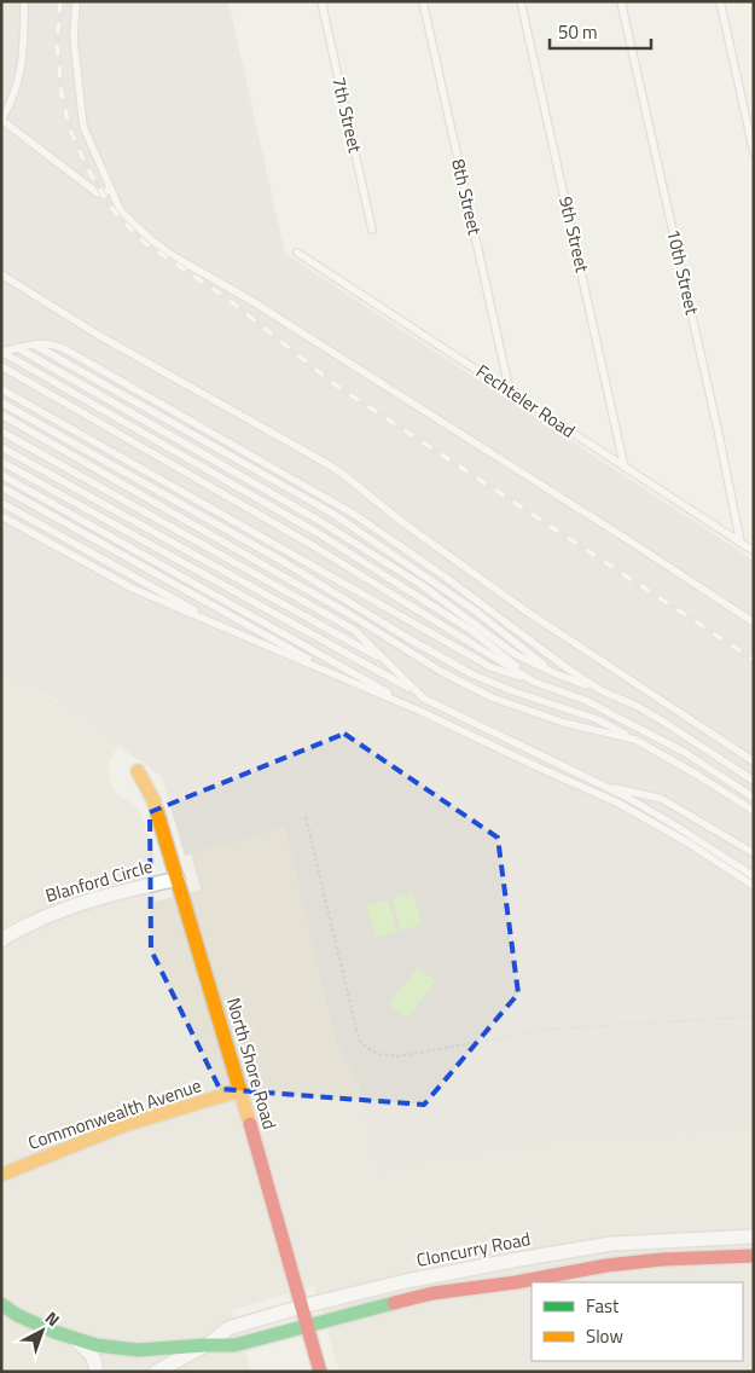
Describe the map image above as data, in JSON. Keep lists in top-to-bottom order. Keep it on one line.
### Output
{"streets":{"street":["Blanford Circle","North Shore Road","Commonwealth Avenue","Cloncurry Road"],"lane":["7th Street","8th Street","9th Street","10th Street","Fechteler Road"]},"crossings":[["8th Street","Fechteler Road"],["9th Street","Fechteler Road"],["10th Street","Fechteler Road"],["Blanford Circle","North Shore Road"],["North Shore Road","Commonwealth Avenue"],["North Shore Road","Cloncurry Road"]],"legend":["Fast","Slow"],"scale_bar":"50 m","north":"top right"}
